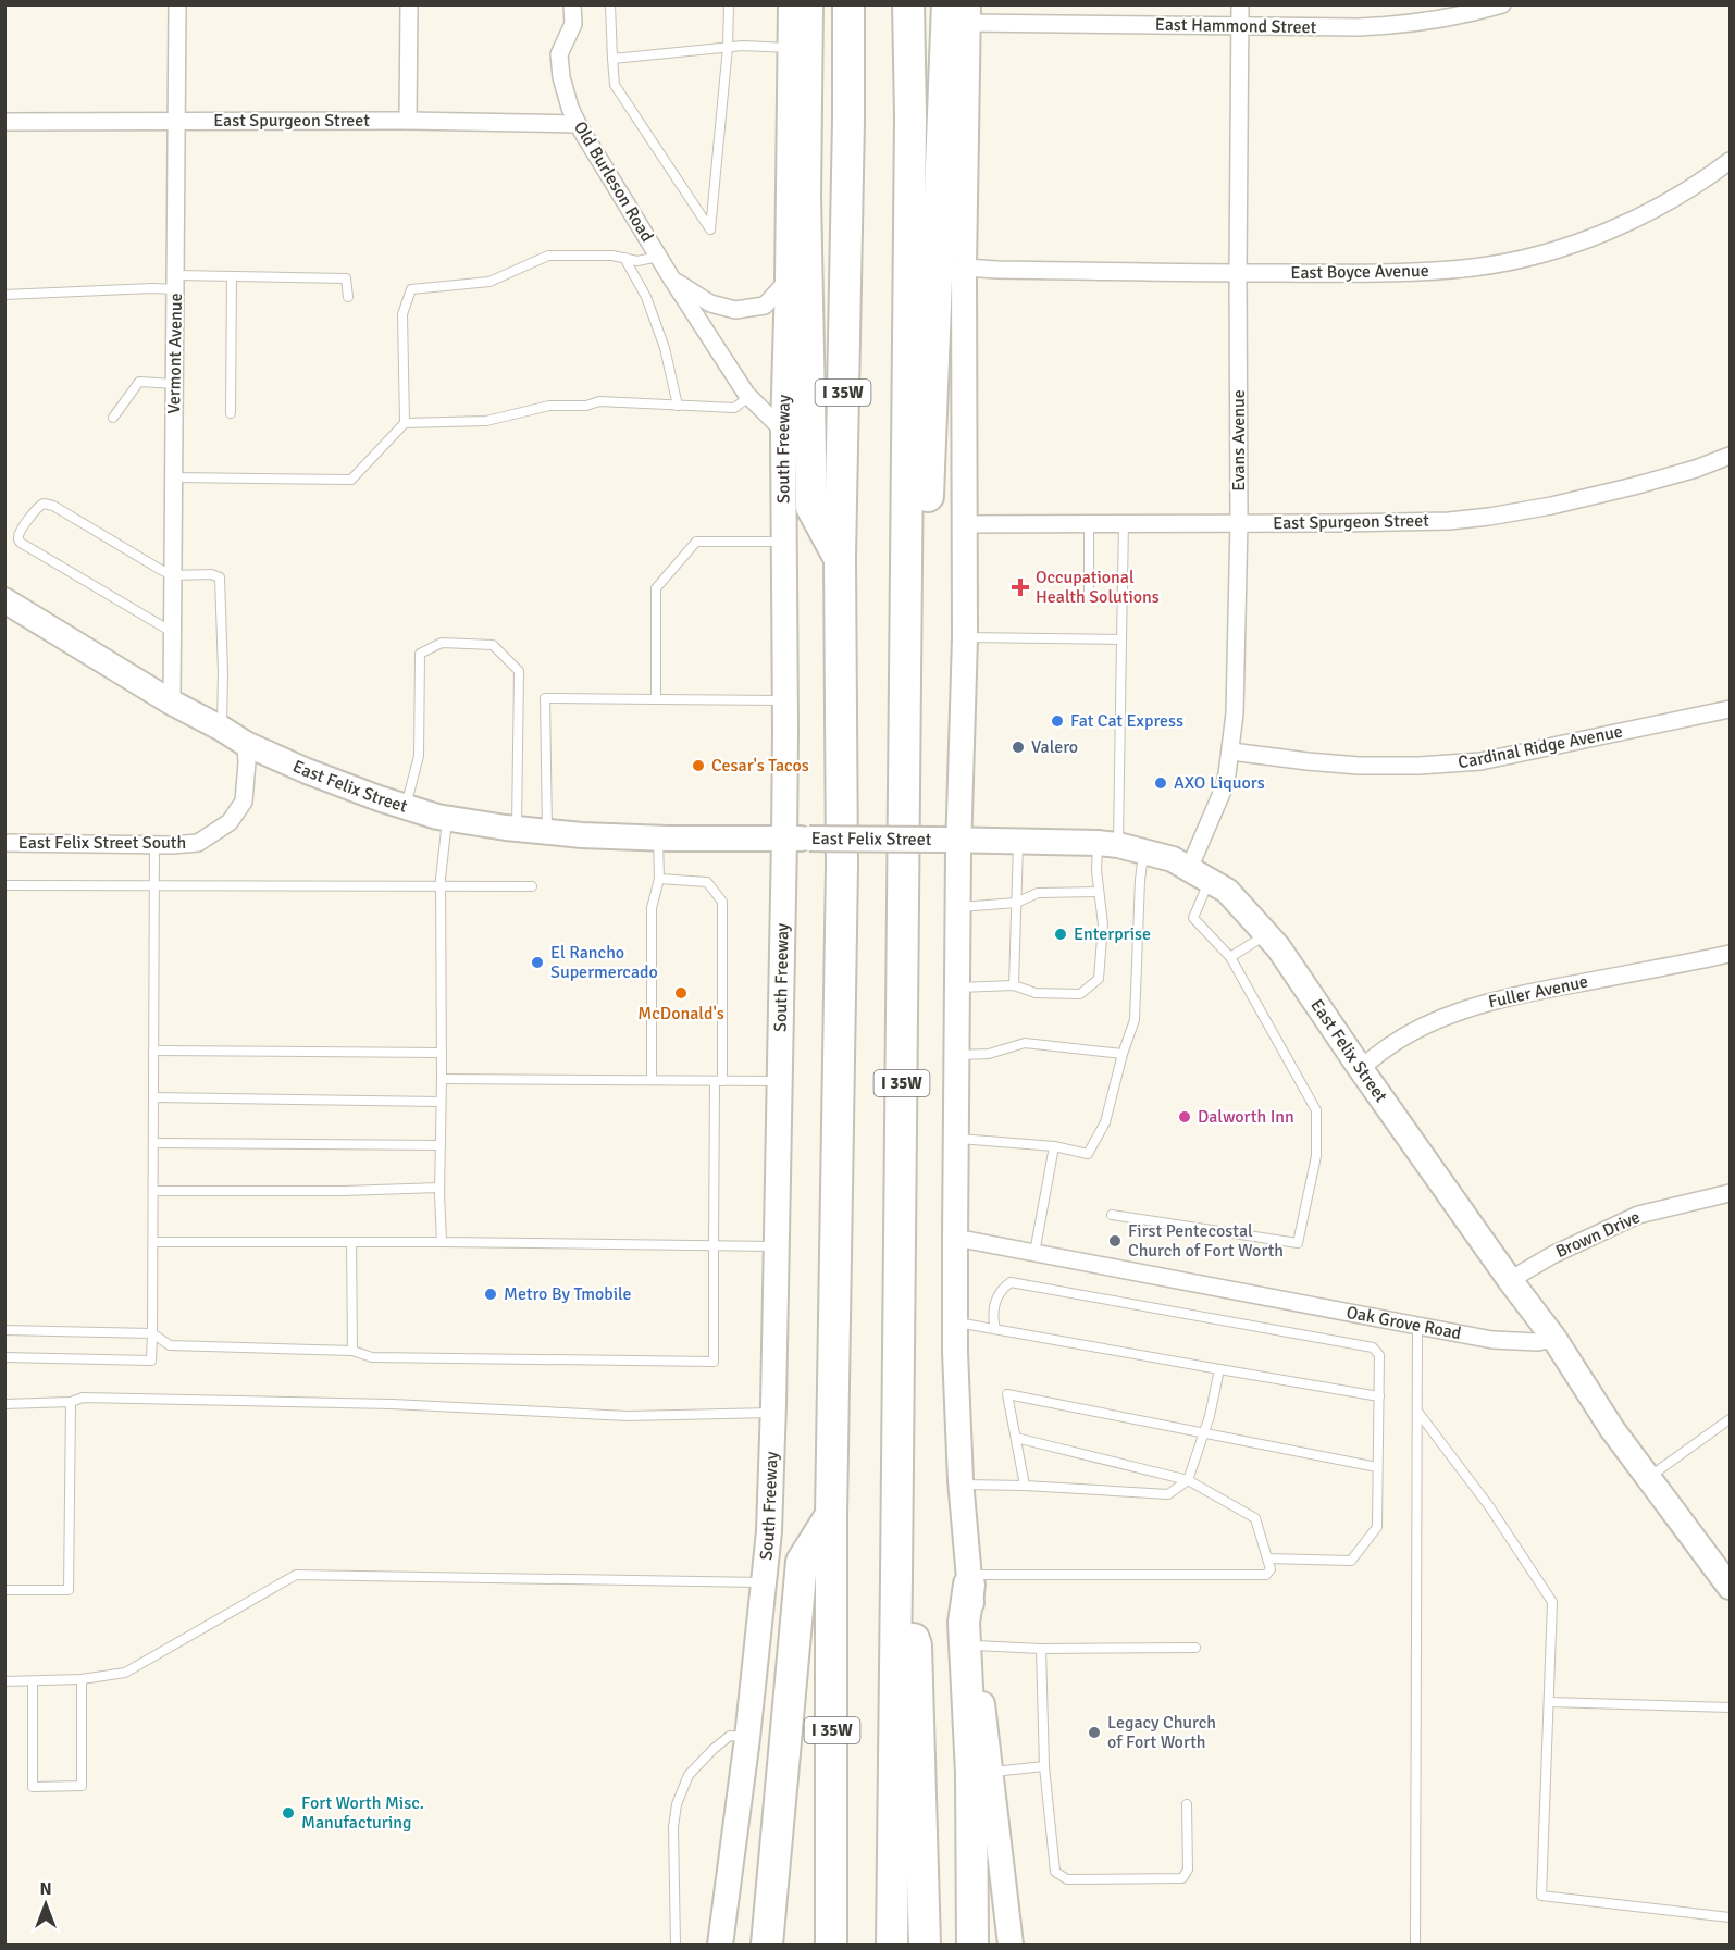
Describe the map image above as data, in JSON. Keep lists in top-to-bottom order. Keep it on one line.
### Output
{"streets":{"highway":["I 35W"],"main road":["South Freeway","East Felix Street"],"street":["East Hammond Street","East Spurgeon Street","Old Burleson Road","East Boyce Avenue","Vermont Avenue","Evans Avenue","Cardinal Ridge Avenue","East Felix Street South","Fuller Avenue","Brown Drive","Oak Grove Road"]},"crossings":[["East Hammond Street","Evans Avenue"],["East Spurgeon Street","Old Burleson Road"],["East Spurgeon Street","Vermont Avenue"],["East Spurgeon Street","Evans Avenue"],["Old Burleson Road","South Freeway"],["East Boyce Avenue","Evans Avenue"],["Vermont Avenue","East Felix Street"],["Evans Avenue","Cardinal Ridge Avenue"],["Evans Avenue","East Felix Street"],["South Freeway","East Felix Street"],["East Felix Street","East Felix Street South"],["East Felix Street","Fuller Avenue"],["East Felix Street","Brown Drive"],["East Felix Street","Oak Grove Road"]],"places":{"health":["Occupational Health Solutions"],"other":["Fat Cat Express","Valero","Cesar's Tacos","AXO Liquors","Enterprise","El Rancho Supermercado","McDonald's","Dalworth Inn","First Pentecostal Church of Fort Worth","Metro By Tmobile","Legacy Church of Fort Worth","Fort Worth Misc. Manufacturing"]},"north":"top"}
